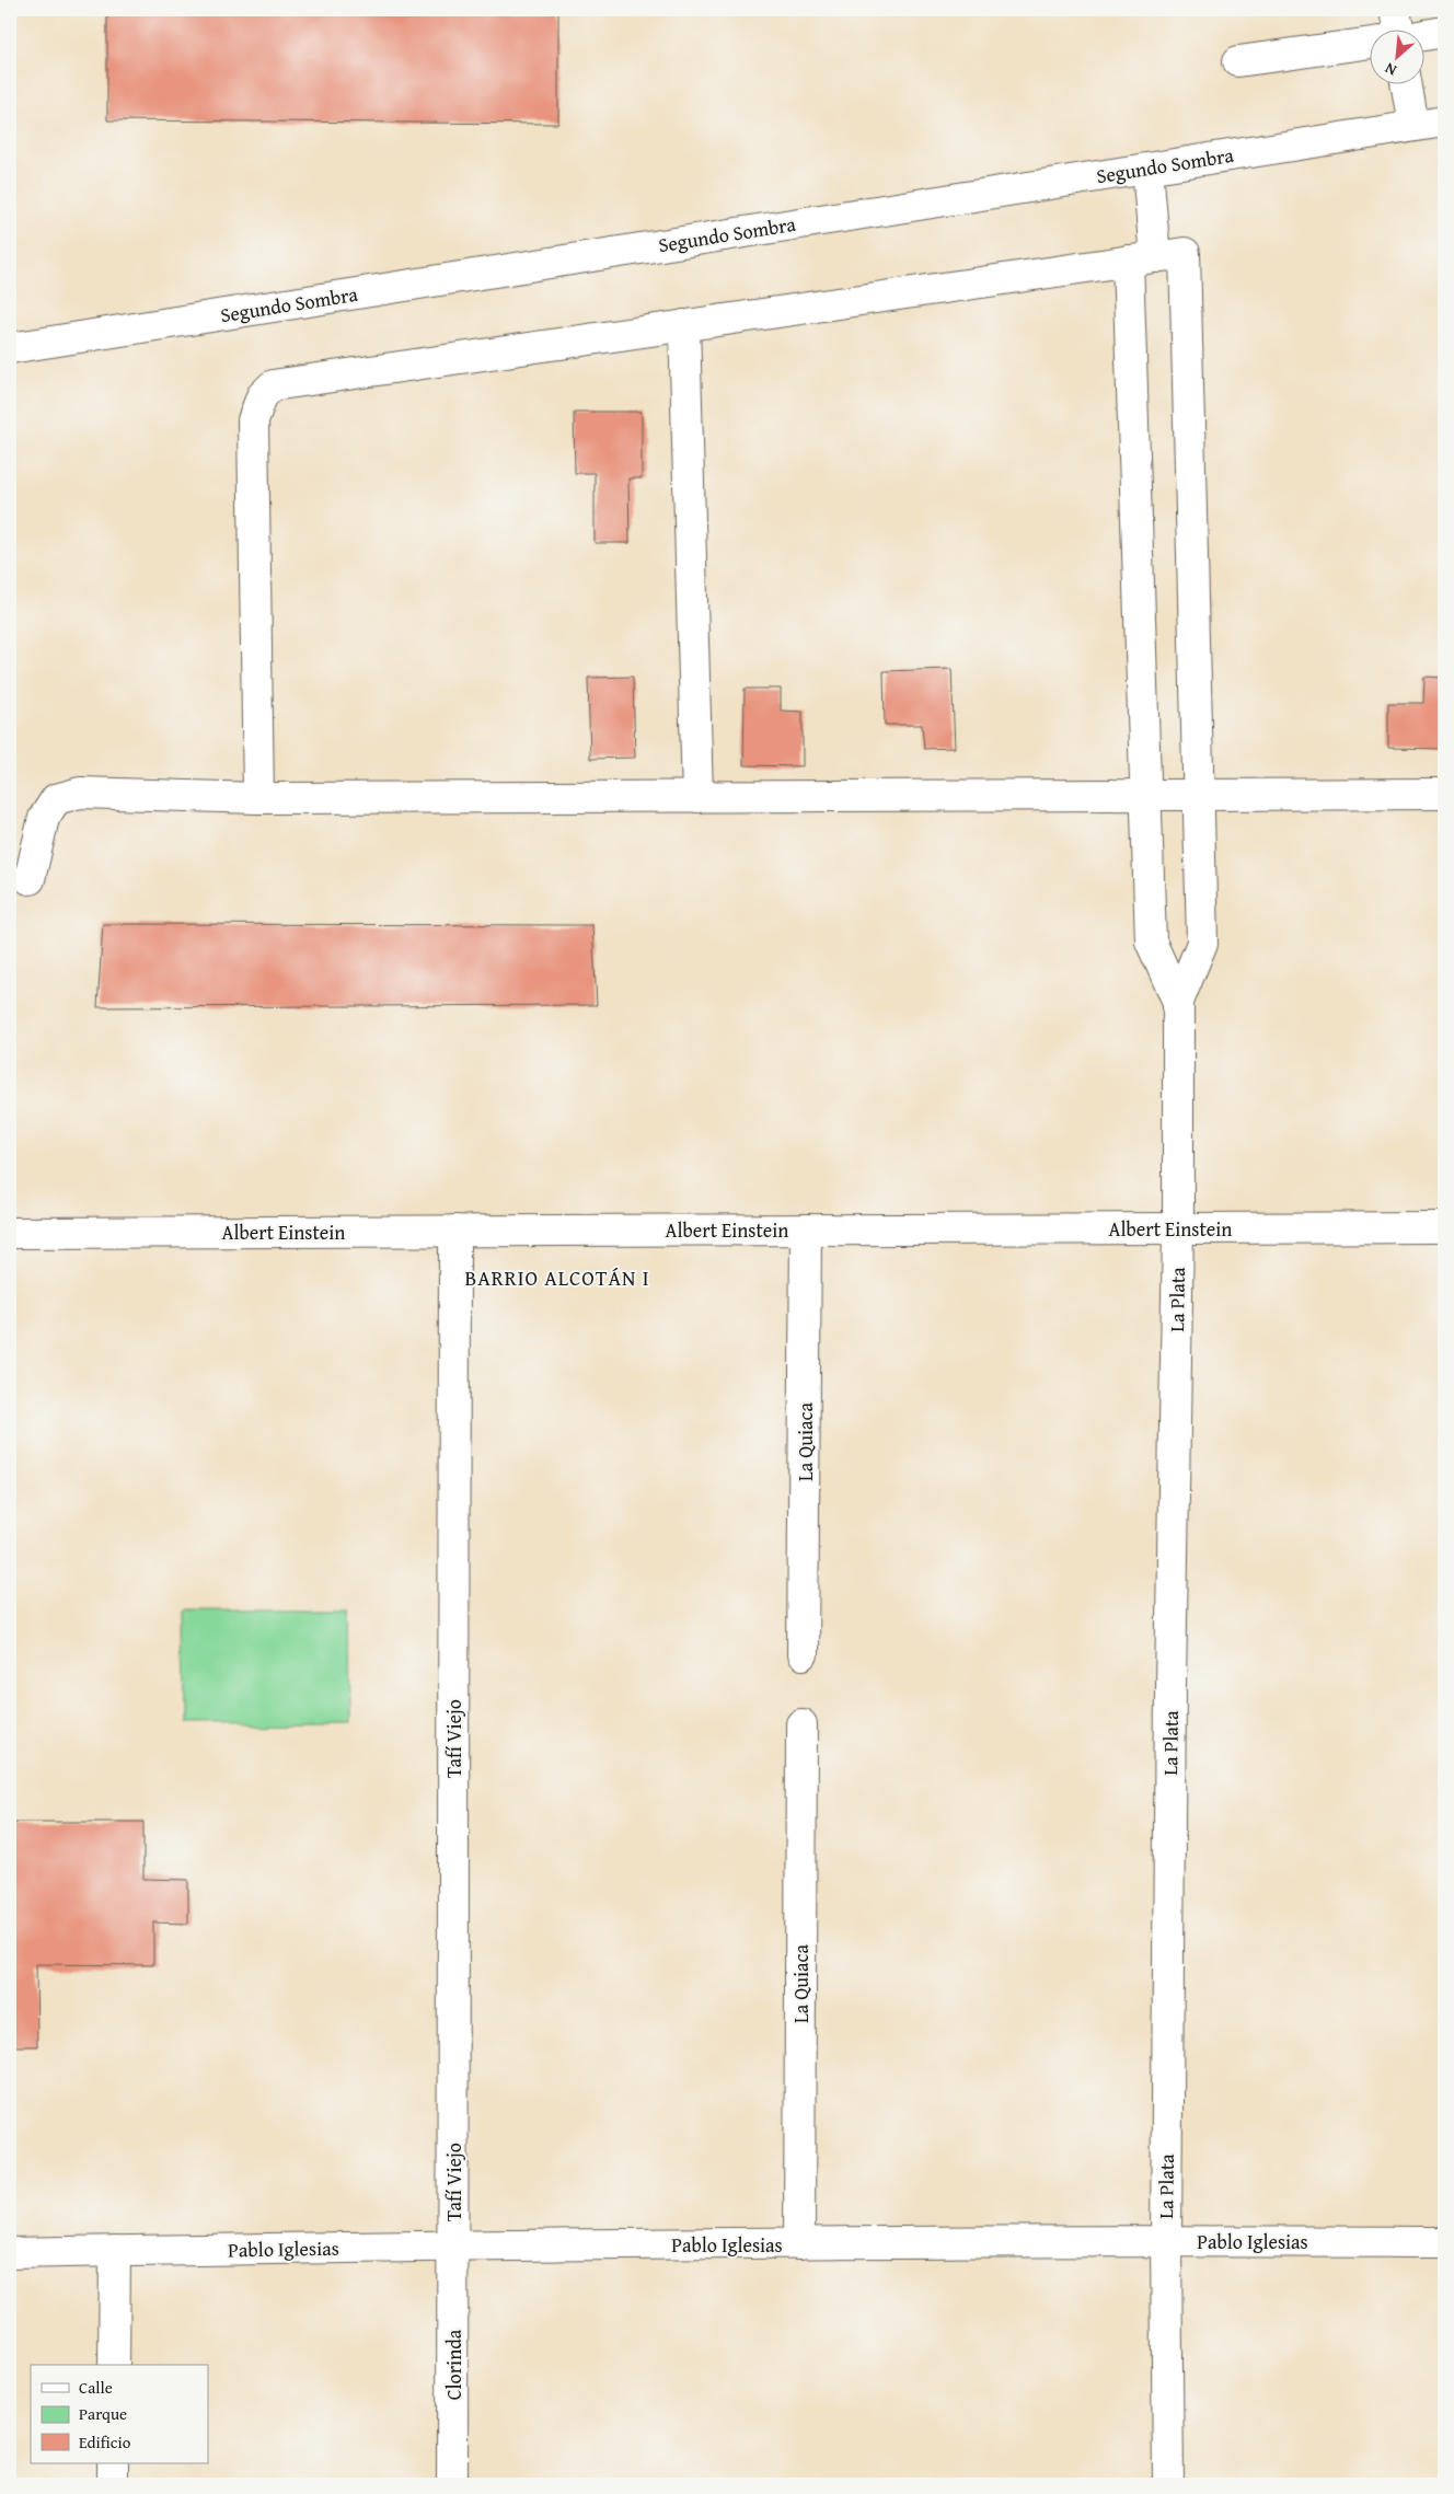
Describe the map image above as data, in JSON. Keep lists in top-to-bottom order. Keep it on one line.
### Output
{"streets":{"street":["Segundo Sombra","Albert Einstein","La Plata","La Quiaca","Tafí Viejo","Pablo Iglesias","Clorinda"]},"crossings":[["Albert Einstein","La Plata"],["Albert Einstein","La Quiaca"],["Albert Einstein","Tafí Viejo"],["La Plata","Pablo Iglesias"],["La Quiaca","Pablo Iglesias"],["Tafí Viejo","Pablo Iglesias"],["Tafí Viejo","Clorinda"],["Pablo Iglesias","Clorinda"]],"districts":["BARRIO ALCOTÁN I"],"legend":["Calle","Parque","Edificio"],"north":"bottom left"}
